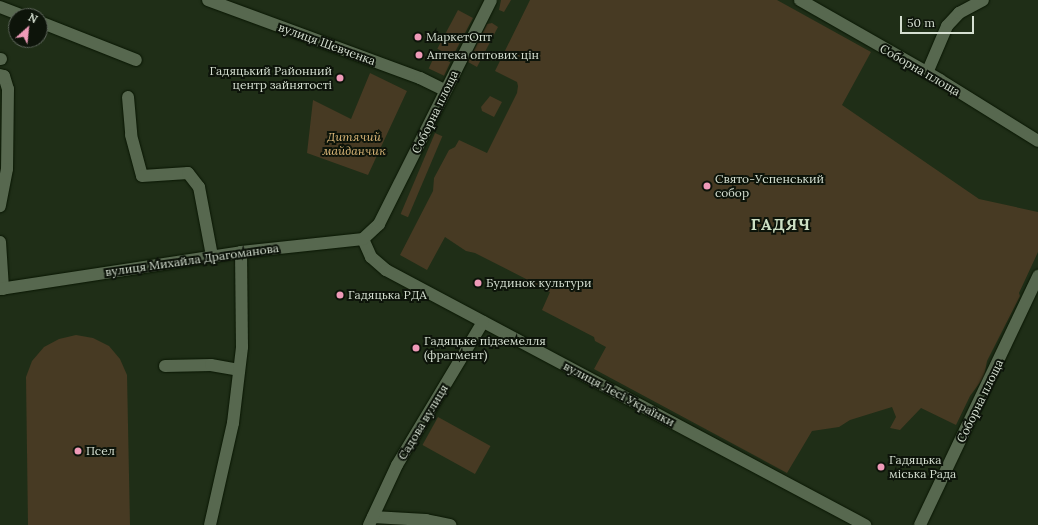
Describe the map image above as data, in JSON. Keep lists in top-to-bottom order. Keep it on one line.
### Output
{"streets":{"street":["вулиця Шевченка","Соборна площа","вулиця Михайла Драгоманова","вулиця Лесі Українки","Садова вулиця"]},"crossings":[["вулиця Шевченка","Соборна площа"],["Соборна площа","вулиця Михайла Драгоманова"],["Соборна площа","вулиця Лесі Українки"],["вулиця Михайла Драгоманова","вулиця Лесі Українки"],["вулиця Лесі Українки","Садова вулиця"]],"districts":["ГАДЯЧ"],"parks":["Дитячий майданчик"],"places":["МаркетОпт","Аптека оптових цін","Гадяцький Районний центр зайнятості","Свято-Успенський собор","Будинок культури","Гадяцька РДА","Гадяцьке підземелля (фрагмент)","Псел","Гадяцька міська Рада"],"scale_bar":"50 m","north":"top right"}
